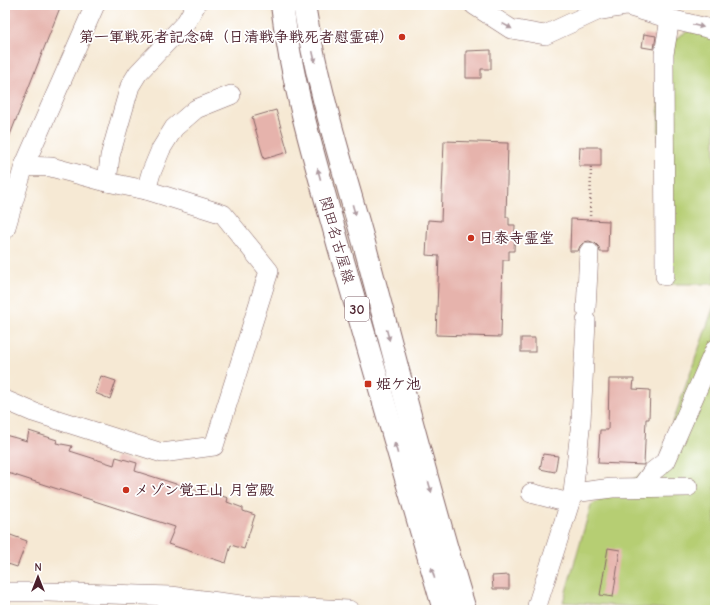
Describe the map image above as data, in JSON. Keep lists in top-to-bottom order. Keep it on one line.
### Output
{"streets":{"main road":["関田名古屋線","30"]},"places":{"other":["第一軍戦死者記念碑（日清戦争戦死者慰霊碑）","日泰寺霊堂","メゾン覚王山 月宮殿"],"transit":["姫ケ池"]},"north":"top"}
